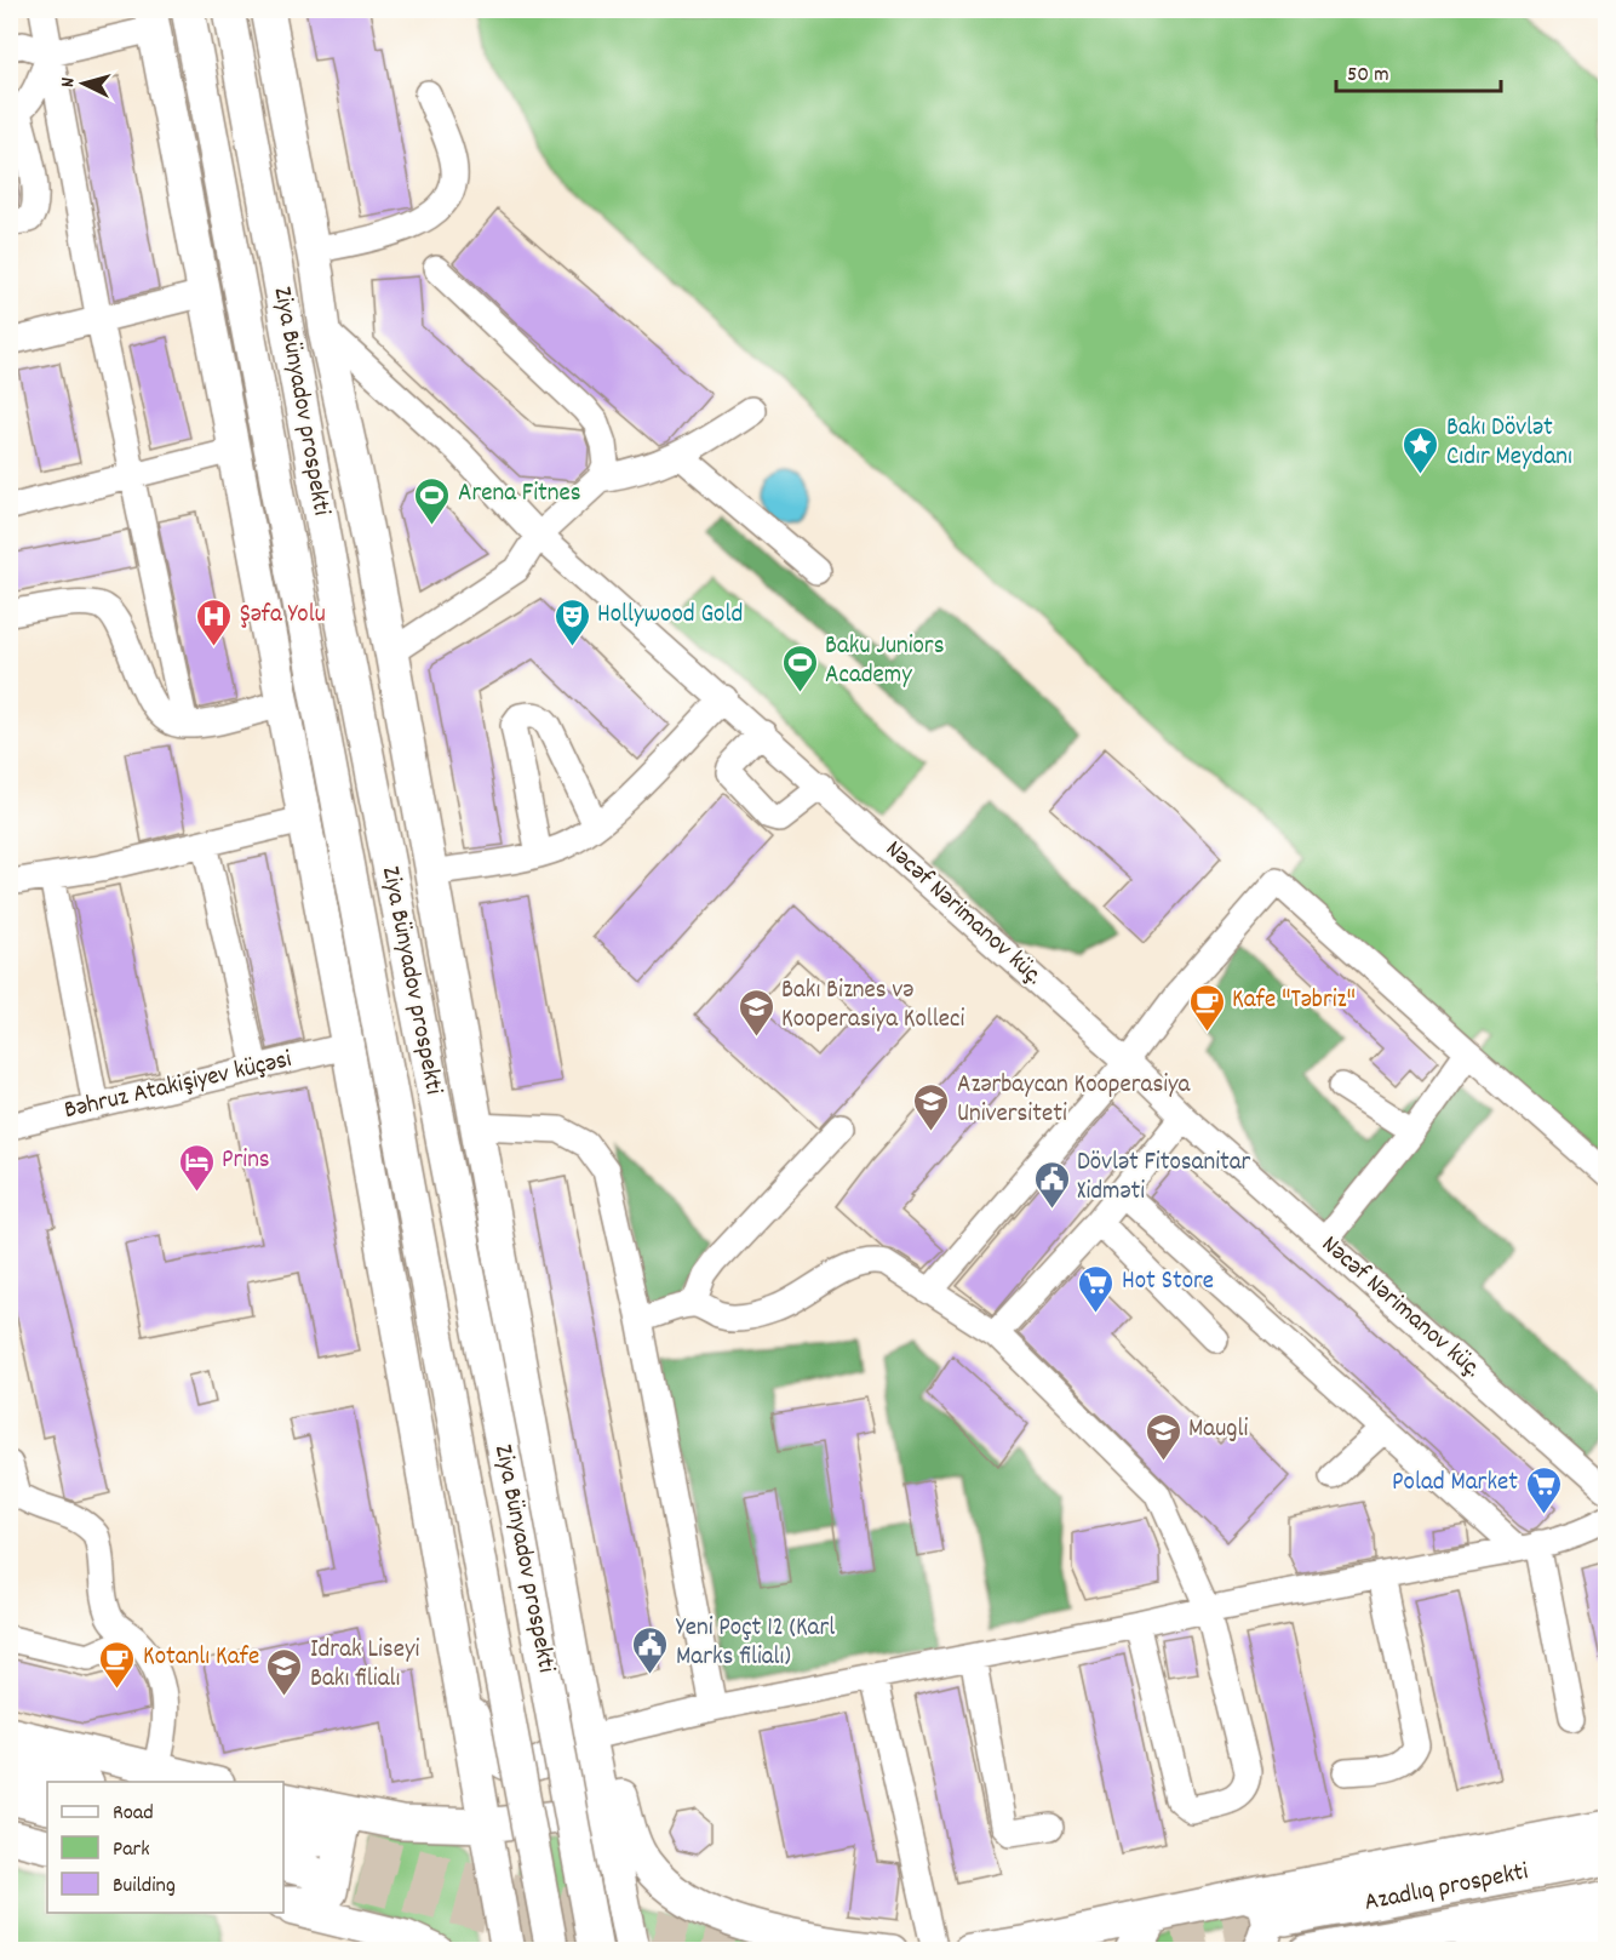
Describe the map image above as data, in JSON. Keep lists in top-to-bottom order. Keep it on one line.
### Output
{"streets":{"main road":["Ziya Bünyadov prospekti","Azadlıq prospekti"],"street":["Nəcəf Nərimanov küç.","Bəhruz Atakişiyev küçəsi"]},"crossings":[["Ziya Bünyadov prospekti","Nəcəf Nərimanov küç."]],"places":{"place":["Bakı Dövlət Cıdır Meydanı"],"sports":["Arena Fitnes","Baku Juniors Academy"],"hospital":["Şəfa Yolu"],"theatre":["Hollywood Gold"],"cafe":["Kafe \"Təbriz\"","Kotanlı Kafe"],"school or university":["Bakı Biznes və Kooperasiya Kolleci","Azərbaycan Kooperasiya Universiteti","Maugli","Idrak Liseyi Bakı filialı"],"hotel":["Prins"],"public building":["Dövlət Fitosanitar Xidməti","Yeni Poçt 12 (Karl Marks filialı)"],"supermarket":["Hot Store","Polad Market"]},"legend":["Road","Park","Building"],"scale_bar":"50 m","north":"left"}
